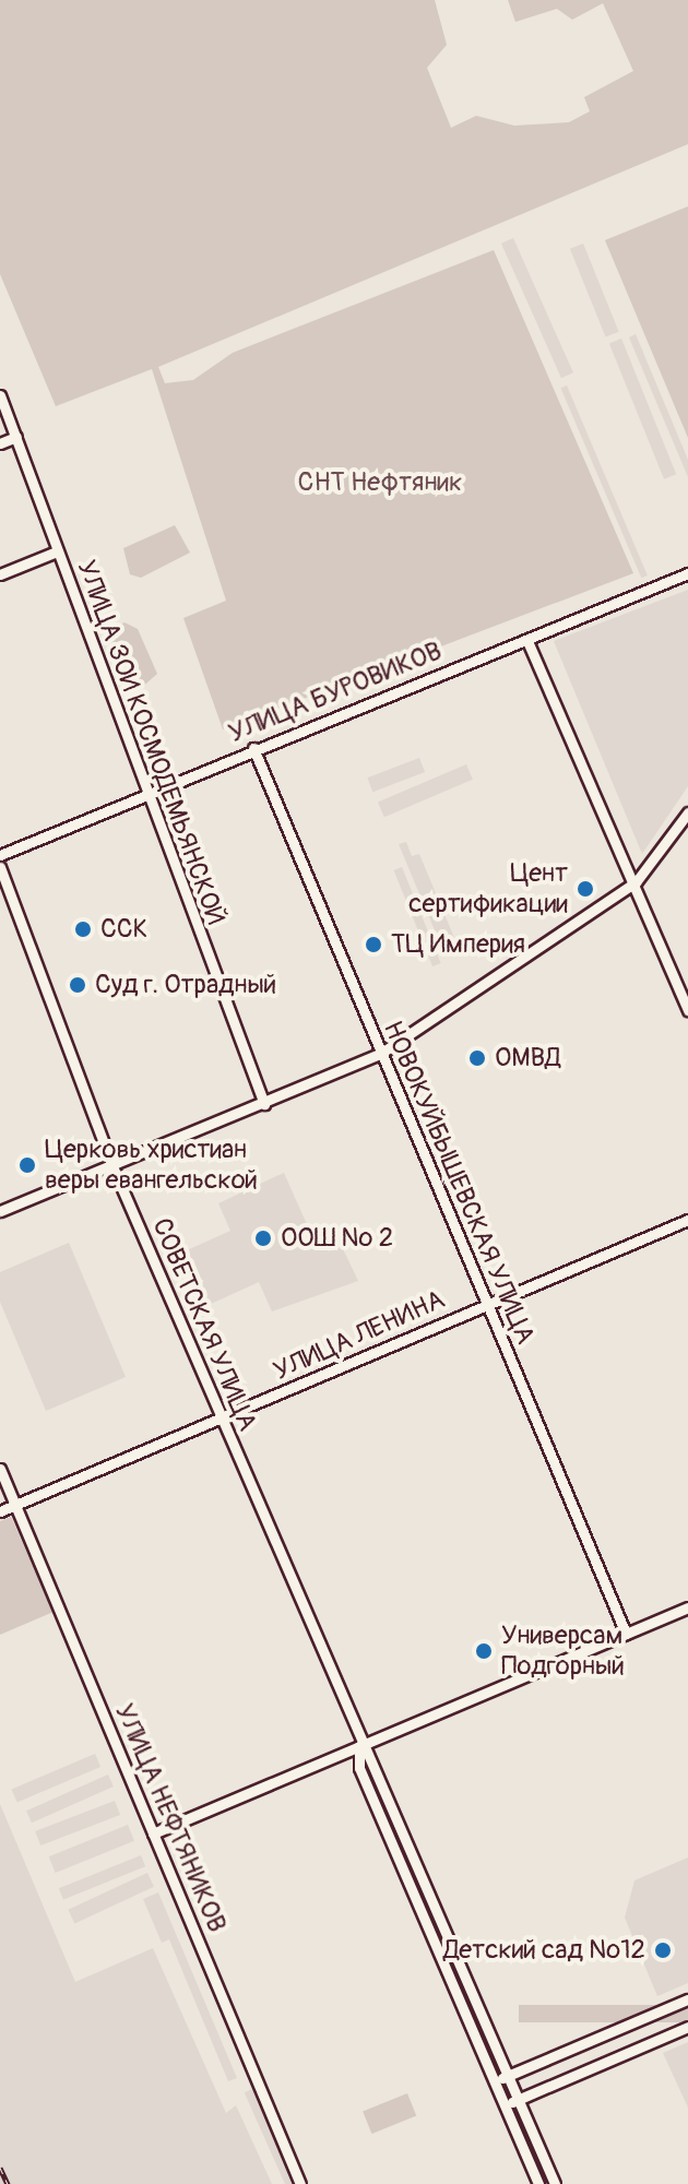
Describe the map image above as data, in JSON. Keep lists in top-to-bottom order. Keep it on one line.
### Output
{"streets":{"street":["УЛИЦА БУРОВИКОВ","УЛИЦА ЗОИ КОСМОДЕМЬЯНСКОЙ","НОВОКУЙБЫШЕВСКАЯ УЛИЦА","СОВЕТСКАЯ УЛИЦА","УЛИЦА ЛЕНИНА","УЛИЦА НЕФТЯНИКОВ"]},"crossings":[["УЛИЦА БУРОВИКОВ","УЛИЦА ЗОИ КОСМОДЕМЬЯНСКОЙ"],["УЛИЦА БУРОВИКОВ","НОВОКУЙБЫШЕВСКАЯ УЛИЦА"],["НОВОКУЙБЫШЕВСКАЯ УЛИЦА","УЛИЦА ЛЕНИНА"],["СОВЕТСКАЯ УЛИЦА","УЛИЦА ЛЕНИНА"],["УЛИЦА ЛЕНИНА","УЛИЦА НЕФТЯНИКОВ"]],"parks":["СНТ Нефтяник"],"places":["Цент сертификации","ССК","ТЦ Империя","Суд г. Отрадный","ОМВД","Церковь христиан веры евангельской","ООШ № 2","Универсам Подгорный","Детский сад №12"]}
